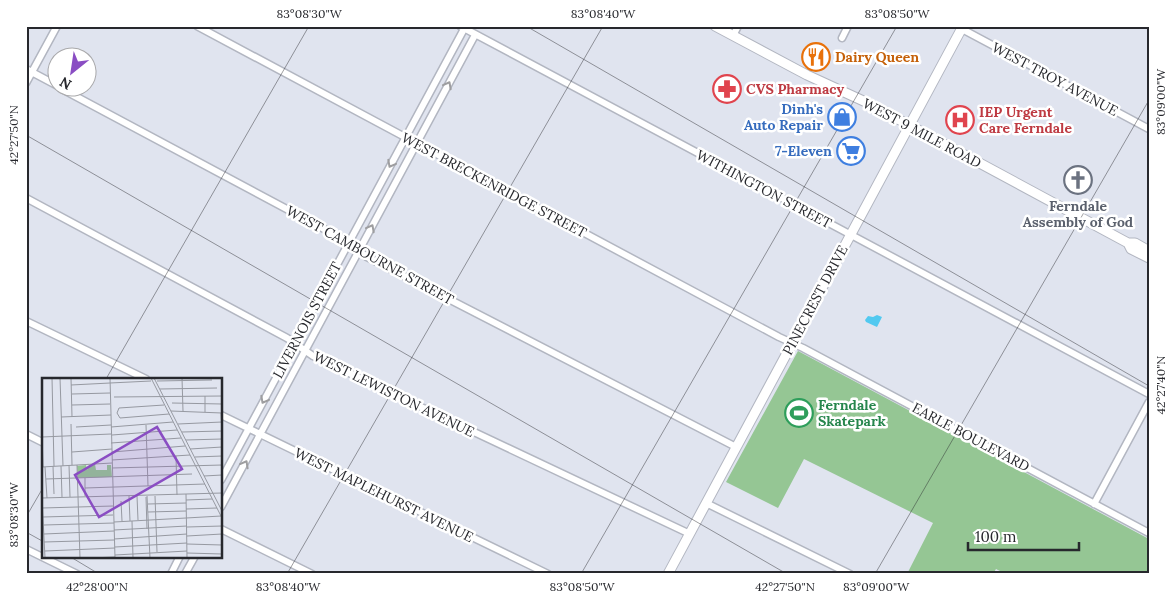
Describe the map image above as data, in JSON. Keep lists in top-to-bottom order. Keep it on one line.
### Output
{"streets":{"street":["WEST TROY AVENUE","WEST 9 MILE ROAD","WEST BRECKENRIDGE STREET","WITHINGTON STREET","WEST CAMBOURNE STREET","PINECREST DRIVE","LIVERNOIS STREET","WEST LEWISTON AVENUE","EARLE BOULEVARD","WEST MAPLEHURST AVENUE"]},"crossings":[["WEST TROY AVENUE","PINECREST DRIVE"],["WEST 9 MILE ROAD","PINECREST DRIVE"],["WEST BRECKENRIDGE STREET","PINECREST DRIVE"],["WEST BRECKENRIDGE STREET","LIVERNOIS STREET"],["WEST BRECKENRIDGE STREET","EARLE BOULEVARD"],["WITHINGTON STREET","PINECREST DRIVE"],["WITHINGTON STREET","LIVERNOIS STREET"],["WEST CAMBOURNE STREET","PINECREST DRIVE"],["WEST CAMBOURNE STREET","LIVERNOIS STREET"],["PINECREST DRIVE","WEST LEWISTON AVENUE"],["PINECREST DRIVE","EARLE BOULEVARD"],["LIVERNOIS STREET","WEST LEWISTON AVENUE"],["LIVERNOIS STREET","WEST MAPLEHURST AVENUE"]],"places":{"restaurant":["Dairy Queen"],"pharmacy":["CVS Pharmacy"],"shop":["Dinh's Auto Repair"],"hospital":["IEP Urgent Care Ferndale"],"supermarket":["7-Eleven"],"church":["Ferndale Assembly of God"],"sports":["Ferndale Skatepark"]},"scale_bar":"100 m","north":"bottom left","coordinates":["83°08'30\"W","83°08'40\"W","83°08'50\"W","83°09'00\"W","42°27'50\"N","42°27'40\"N","42°28'00\"N"]}
